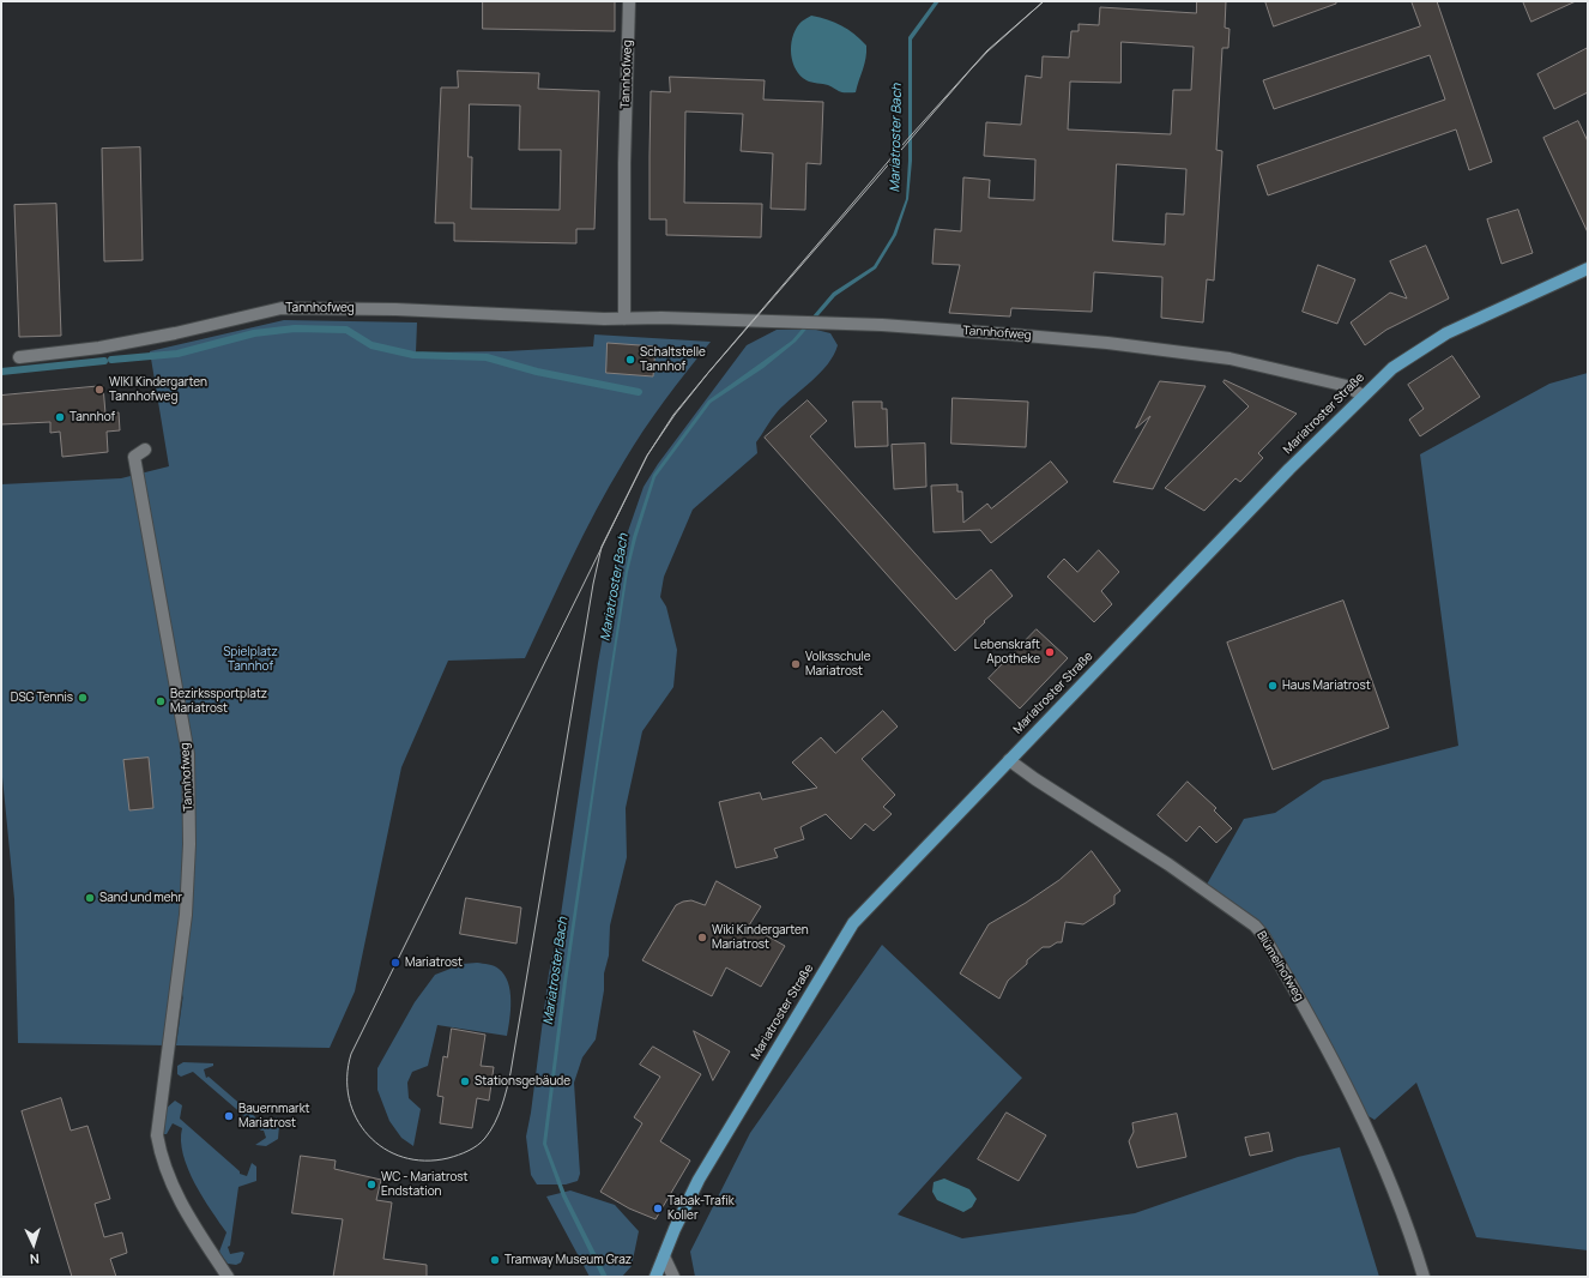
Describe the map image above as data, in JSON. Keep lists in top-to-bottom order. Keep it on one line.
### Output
{"streets":{"main road":["Mariatroster Straße"],"street":["Tannhofweg","Blümelhofweg"]},"crossings":[["Tannhofweg","Mariatroster Straße"],["Mariatroster Straße","Blümelhofweg"]],"water":["Mariatroster Bach"],"parks":["Spielplatz Tannhof"],"places":["Schaltstelle Tannhof","WIKI Kindergarten Tannhofweg","Tannhof","Lebenskraft Apotheke","Volksschule Mariatrost","Haus Mariatrost","DSG Tennis","Bezirkssportplatz Mariatrost","Sand und mehr","Wiki Kindergarten Mariatrost","Mariatrost","Stationsgebäude","Bauernmarkt Mariatrost","WC - Mariatrost Endstation","Tabak-Trafik Koller","Tramway Museum Graz"],"north":"bottom"}
